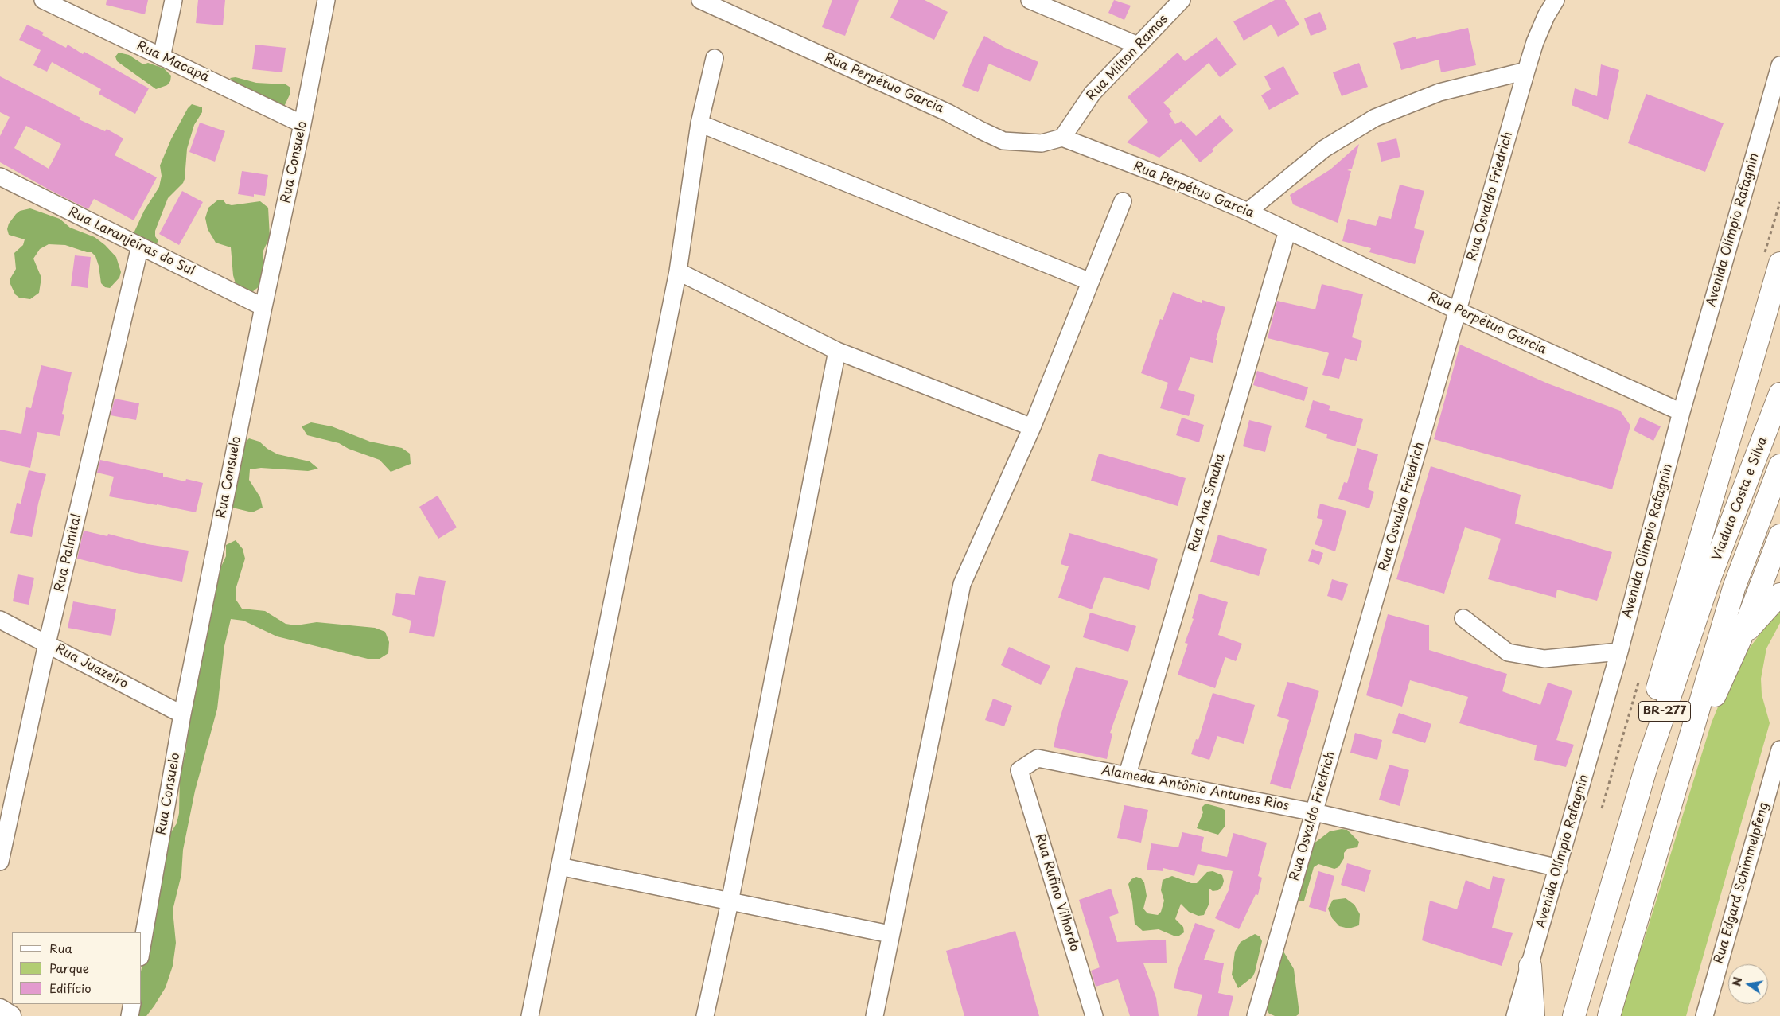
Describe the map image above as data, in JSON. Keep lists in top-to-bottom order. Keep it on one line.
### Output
{"streets":{"highway":["Viaduto Costa e Silva","BR-277"],"street":["Rua Milton Ramos","Rua Macapá","Rua Perpétuo Garcia","Rua Consuelo","Rua Osvaldo Friedrich","Avenida Olímpio Rafagnin","Rua Laranjeiras do Sul","Rua Ana Smaha","Rua Palmital","Rua Juazeiro","Alameda Antônio Antunes Rios","Rua Edgard Schimmelpfeng","Rua Rufino Vilhordo"]},"crossings":[["Rua Milton Ramos","Rua Perpétuo Garcia"],["Rua Macapá","Rua Consuelo"],["Rua Perpétuo Garcia","Rua Osvaldo Friedrich"],["Rua Perpétuo Garcia","Avenida Olímpio Rafagnin"],["Rua Perpétuo Garcia","Rua Ana Smaha"],["Rua Consuelo","Rua Laranjeiras do Sul"],["Rua Consuelo","Rua Juazeiro"],["Rua Osvaldo Friedrich","Alameda Antônio Antunes Rios"],["Avenida Olímpio Rafagnin","Alameda Antônio Antunes Rios"],["Rua Laranjeiras do Sul","Rua Palmital"],["Viaduto Costa e Silva","BR-277"],["Rua Ana Smaha","Alameda Antônio Antunes Rios"],["Rua Palmital","Rua Juazeiro"],["Alameda Antônio Antunes Rios","Rua Rufino Vilhordo"]],"legend":["Rua","Parque","Edifício"],"north":"left"}
